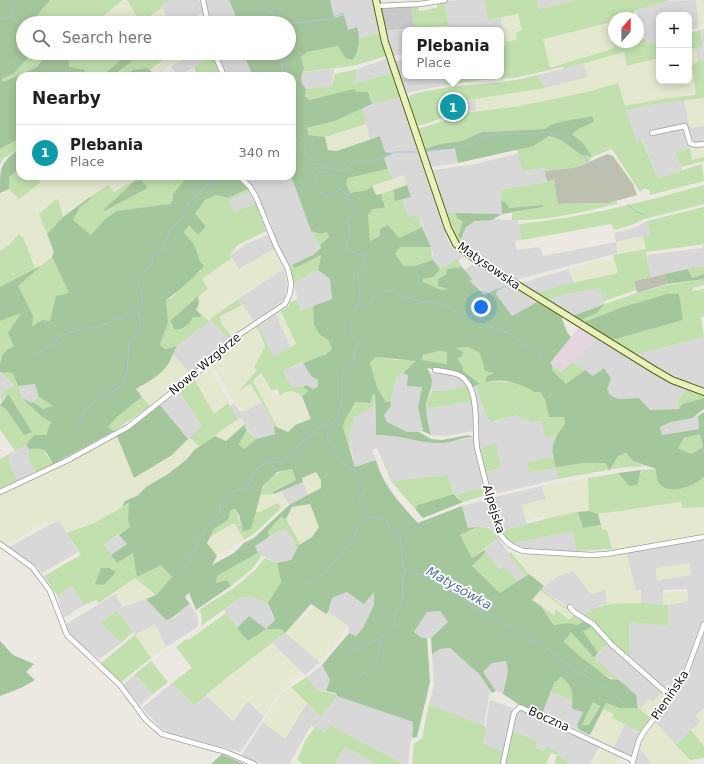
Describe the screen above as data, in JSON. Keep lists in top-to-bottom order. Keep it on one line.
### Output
{"streets":{"street":["Matysowska","Nowe Wzgórze","Alpejska","Pienińska","Boczna"]},"crossings":[["Pienińska","Boczna"]],"water":["Matysówka"],"north":"top","page":{"map_buttons":["+","−"],"search":"Search here","popup":["Plebania","Place"],"heading":"Nearby","pins":"1","list":[{"mark":"1","name":"Plebania","note":"Place","value":"340 m"}]}}
